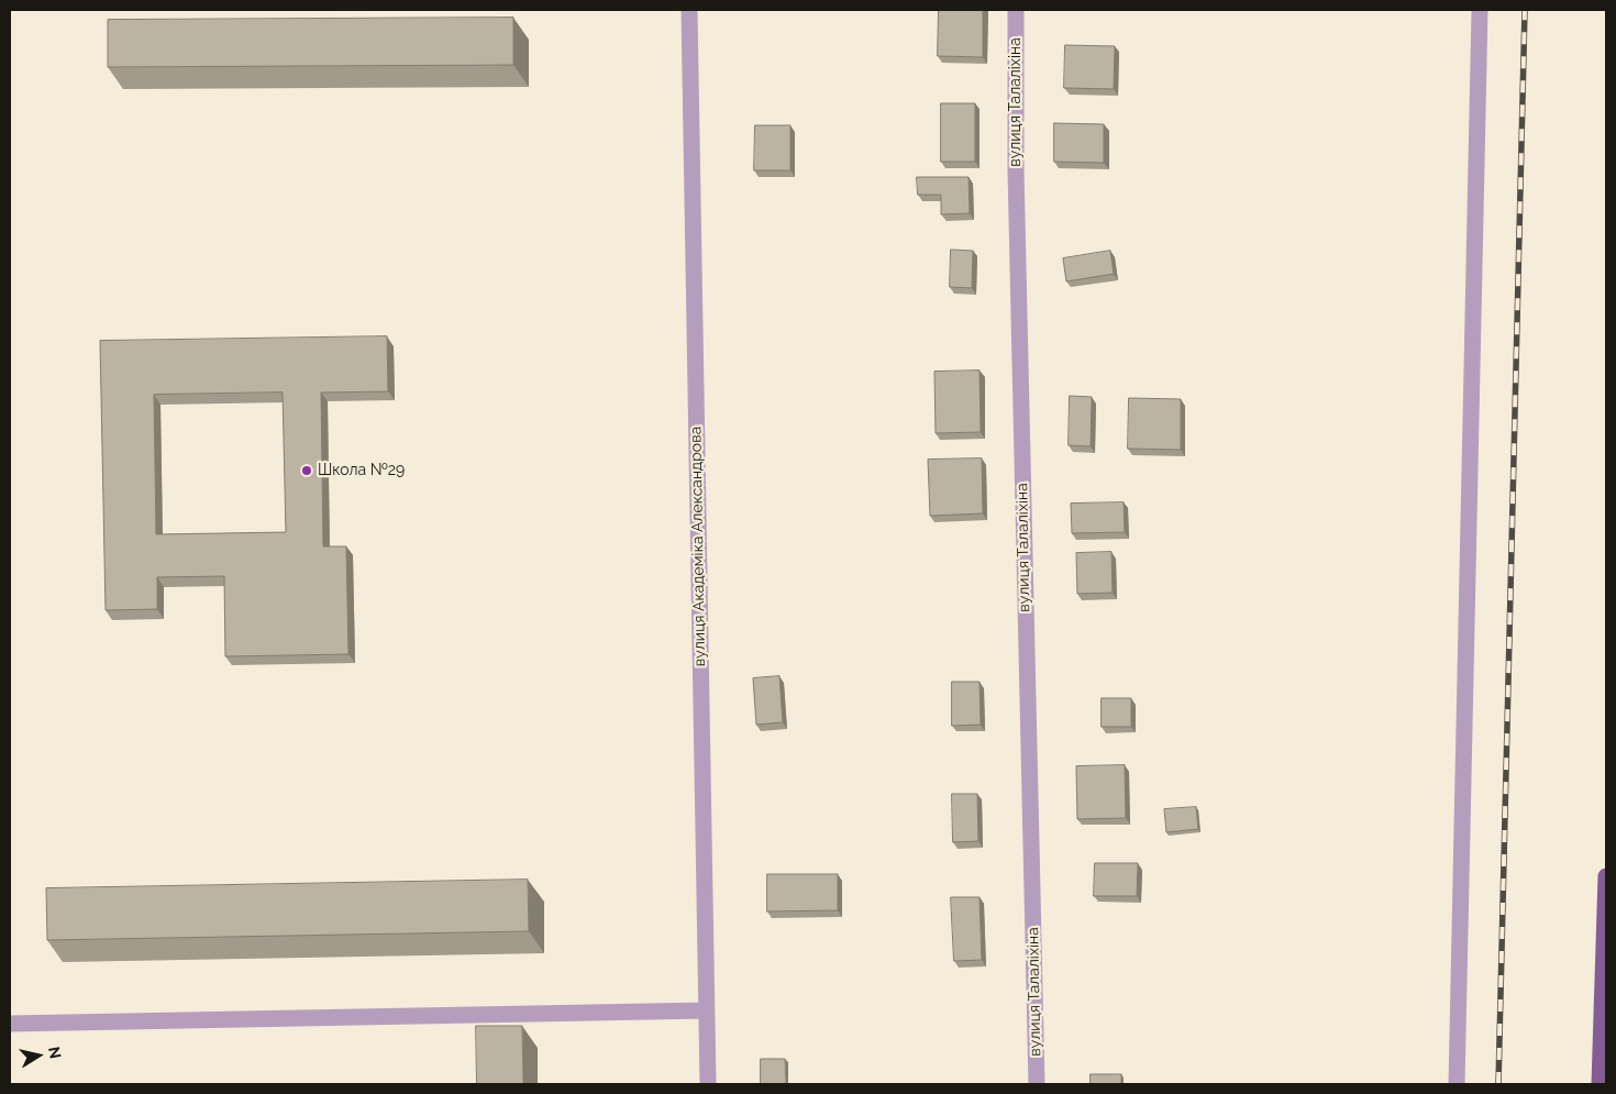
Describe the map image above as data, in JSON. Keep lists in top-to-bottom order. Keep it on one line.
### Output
{"streets":{"street":["вулиця Талаліхіна","вулиця Академіка Александрова"]},"places":["Школа №29"],"north":"right"}
